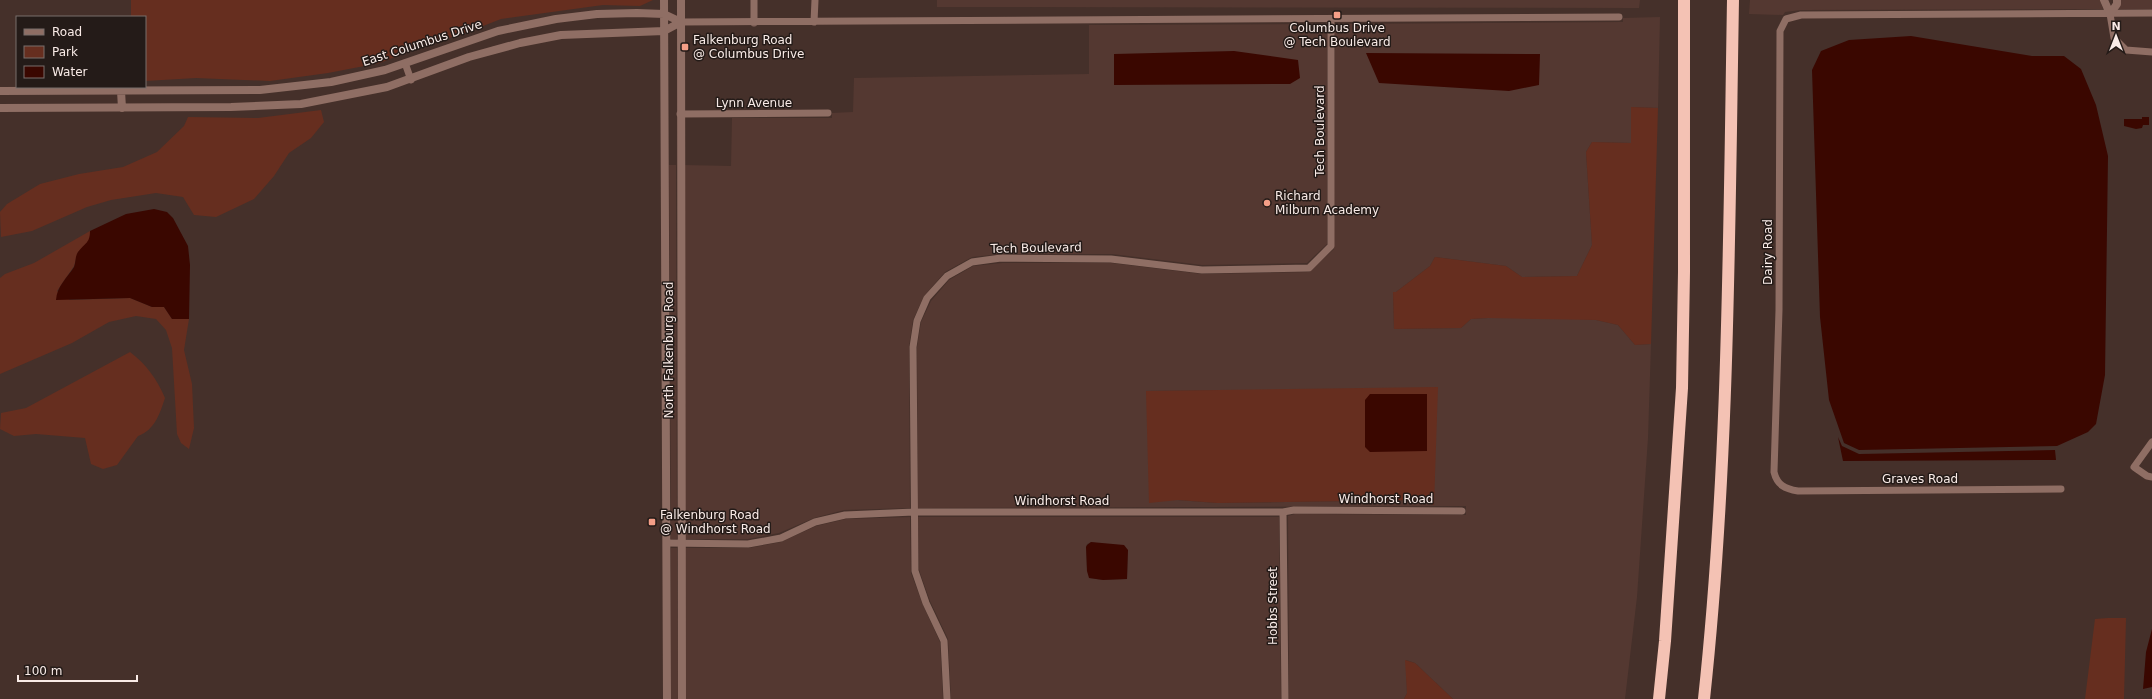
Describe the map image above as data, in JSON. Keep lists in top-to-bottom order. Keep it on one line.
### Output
{"streets":{"street":["East Columbus Drive","Lynn Avenue","Tech Boulevard","Dairy Road","North Falkenburg Road","Graves Road","Windhorst Road","Hobbs Street"]},"crossings":[["East Columbus Drive","Tech Boulevard"],["East Columbus Drive","North Falkenburg Road"],["Lynn Avenue","North Falkenburg Road"],["Tech Boulevard","Windhorst Road"],["Dairy Road","Graves Road"],["North Falkenburg Road","Windhorst Road"],["Windhorst Road","Hobbs Street"]],"places":{"transit":["Columbus Drive @ Tech Boulevard","Falkenburg Road @ Columbus Drive","Falkenburg Road @ Windhorst Road"],"other":["Richard Milburn Academy"]},"legend":["Road","Park","Water"],"scale_bar":"100 m","north":"top"}
